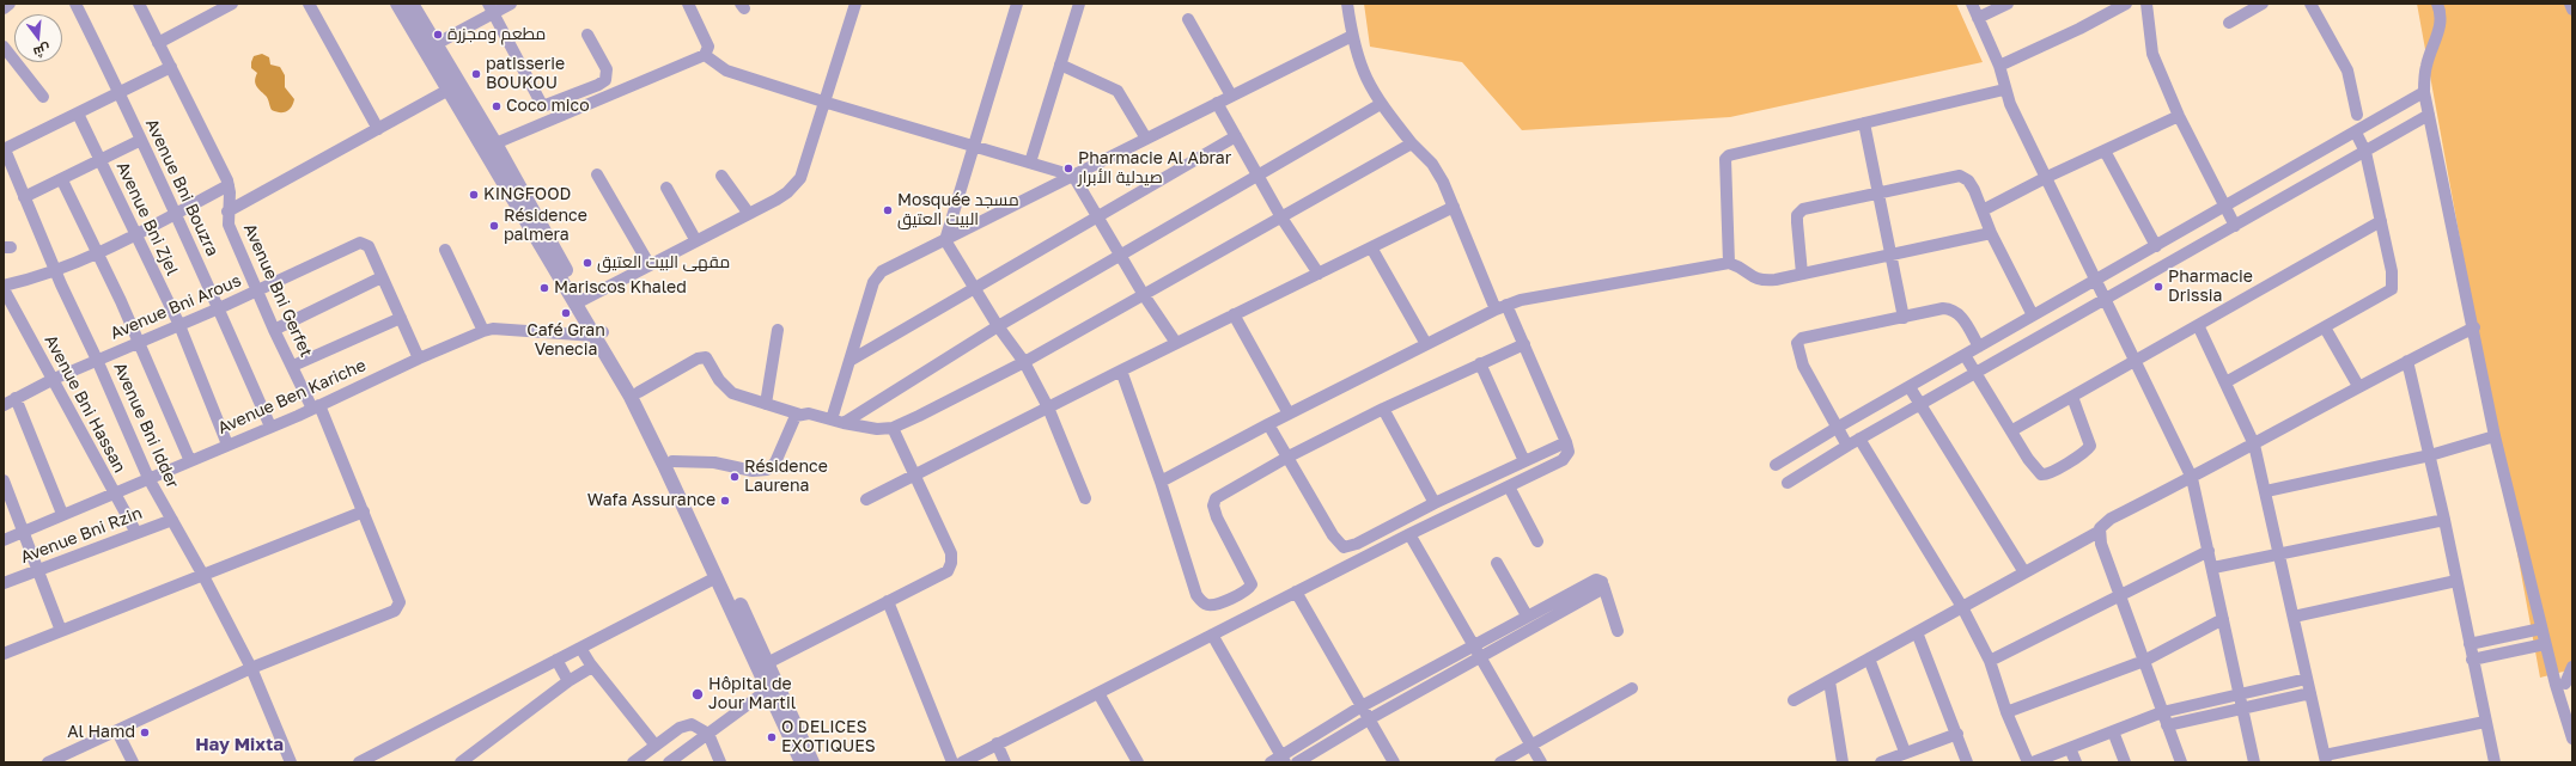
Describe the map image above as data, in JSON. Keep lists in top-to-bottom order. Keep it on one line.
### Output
{"streets":{"street":["Avenue Bni Bouzra","Avenue Bni Zjel","Avenue Bni Gerfet","Avenue Bni Arous","Avenue Ben Kariche","Avenue Bni Hassan","Avenue Bni Idder","Avenue Bni Rzin"]},"crossings":[["Avenue Bni Bouzra","Avenue Bni Arous"],["Avenue Bni Bouzra","Avenue Ben Kariche"],["Avenue Bni Zjel","Avenue Bni Arous"],["Avenue Bni Zjel","Avenue Ben Kariche"],["Avenue Bni Gerfet","Avenue Bni Arous"],["Avenue Bni Gerfet","Avenue Ben Kariche"],["Avenue Bni Gerfet","Avenue Bni Idder"],["Avenue Bni Arous","Avenue Bni Hassan"],["Avenue Bni Arous","Avenue Bni Idder"],["Avenue Ben Kariche","Avenue Bni Hassan"],["Avenue Ben Kariche","Avenue Bni Idder"],["Avenue Bni Hassan","Avenue Bni Rzin"],["Avenue Bni Idder","Avenue Bni Rzin"]],"districts":["Hay Mixta"],"places":["مطعم ومجزرة","patisserie BOUKOU","Coco mico","Pharmacie Al Abrar صيدلية الأبرار","KINGFOOD","Mosquée مسجد البيت العتيق","Résidence palmera","مقهى البيت العتيق","Pharmacie Drissia","Mariscos Khaled","Café Gran Venecia","Résidence Laurena","Wafa Assurance","Hôpital de Jour Martil","Al Hamd","O DELICES EXOTIQUES"],"north":"bottom"}
